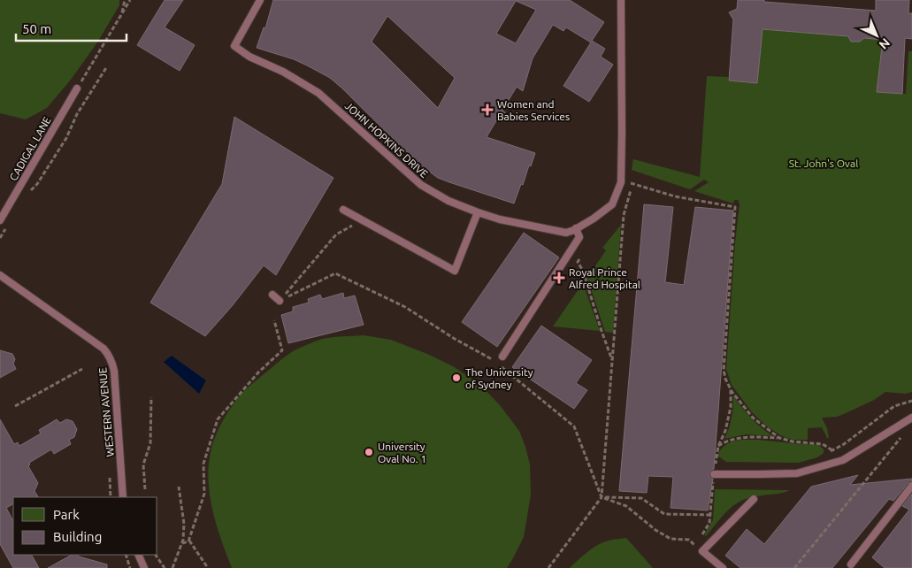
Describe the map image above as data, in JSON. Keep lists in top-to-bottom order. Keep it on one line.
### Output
{"streets":{"lane":["JOHN HOPKINS DRIVE","CADIGAL LANE","WESTERN AVENUE"]},"parks":["St. John's Oval"],"places":{"health":["Women and Babies Services","Royal Prince Alfred Hospital"],"other":["The University of Sydney","University Oval No. 1"]},"legend":["Park","Building"],"scale_bar":"50 m","north":"bottom right"}
